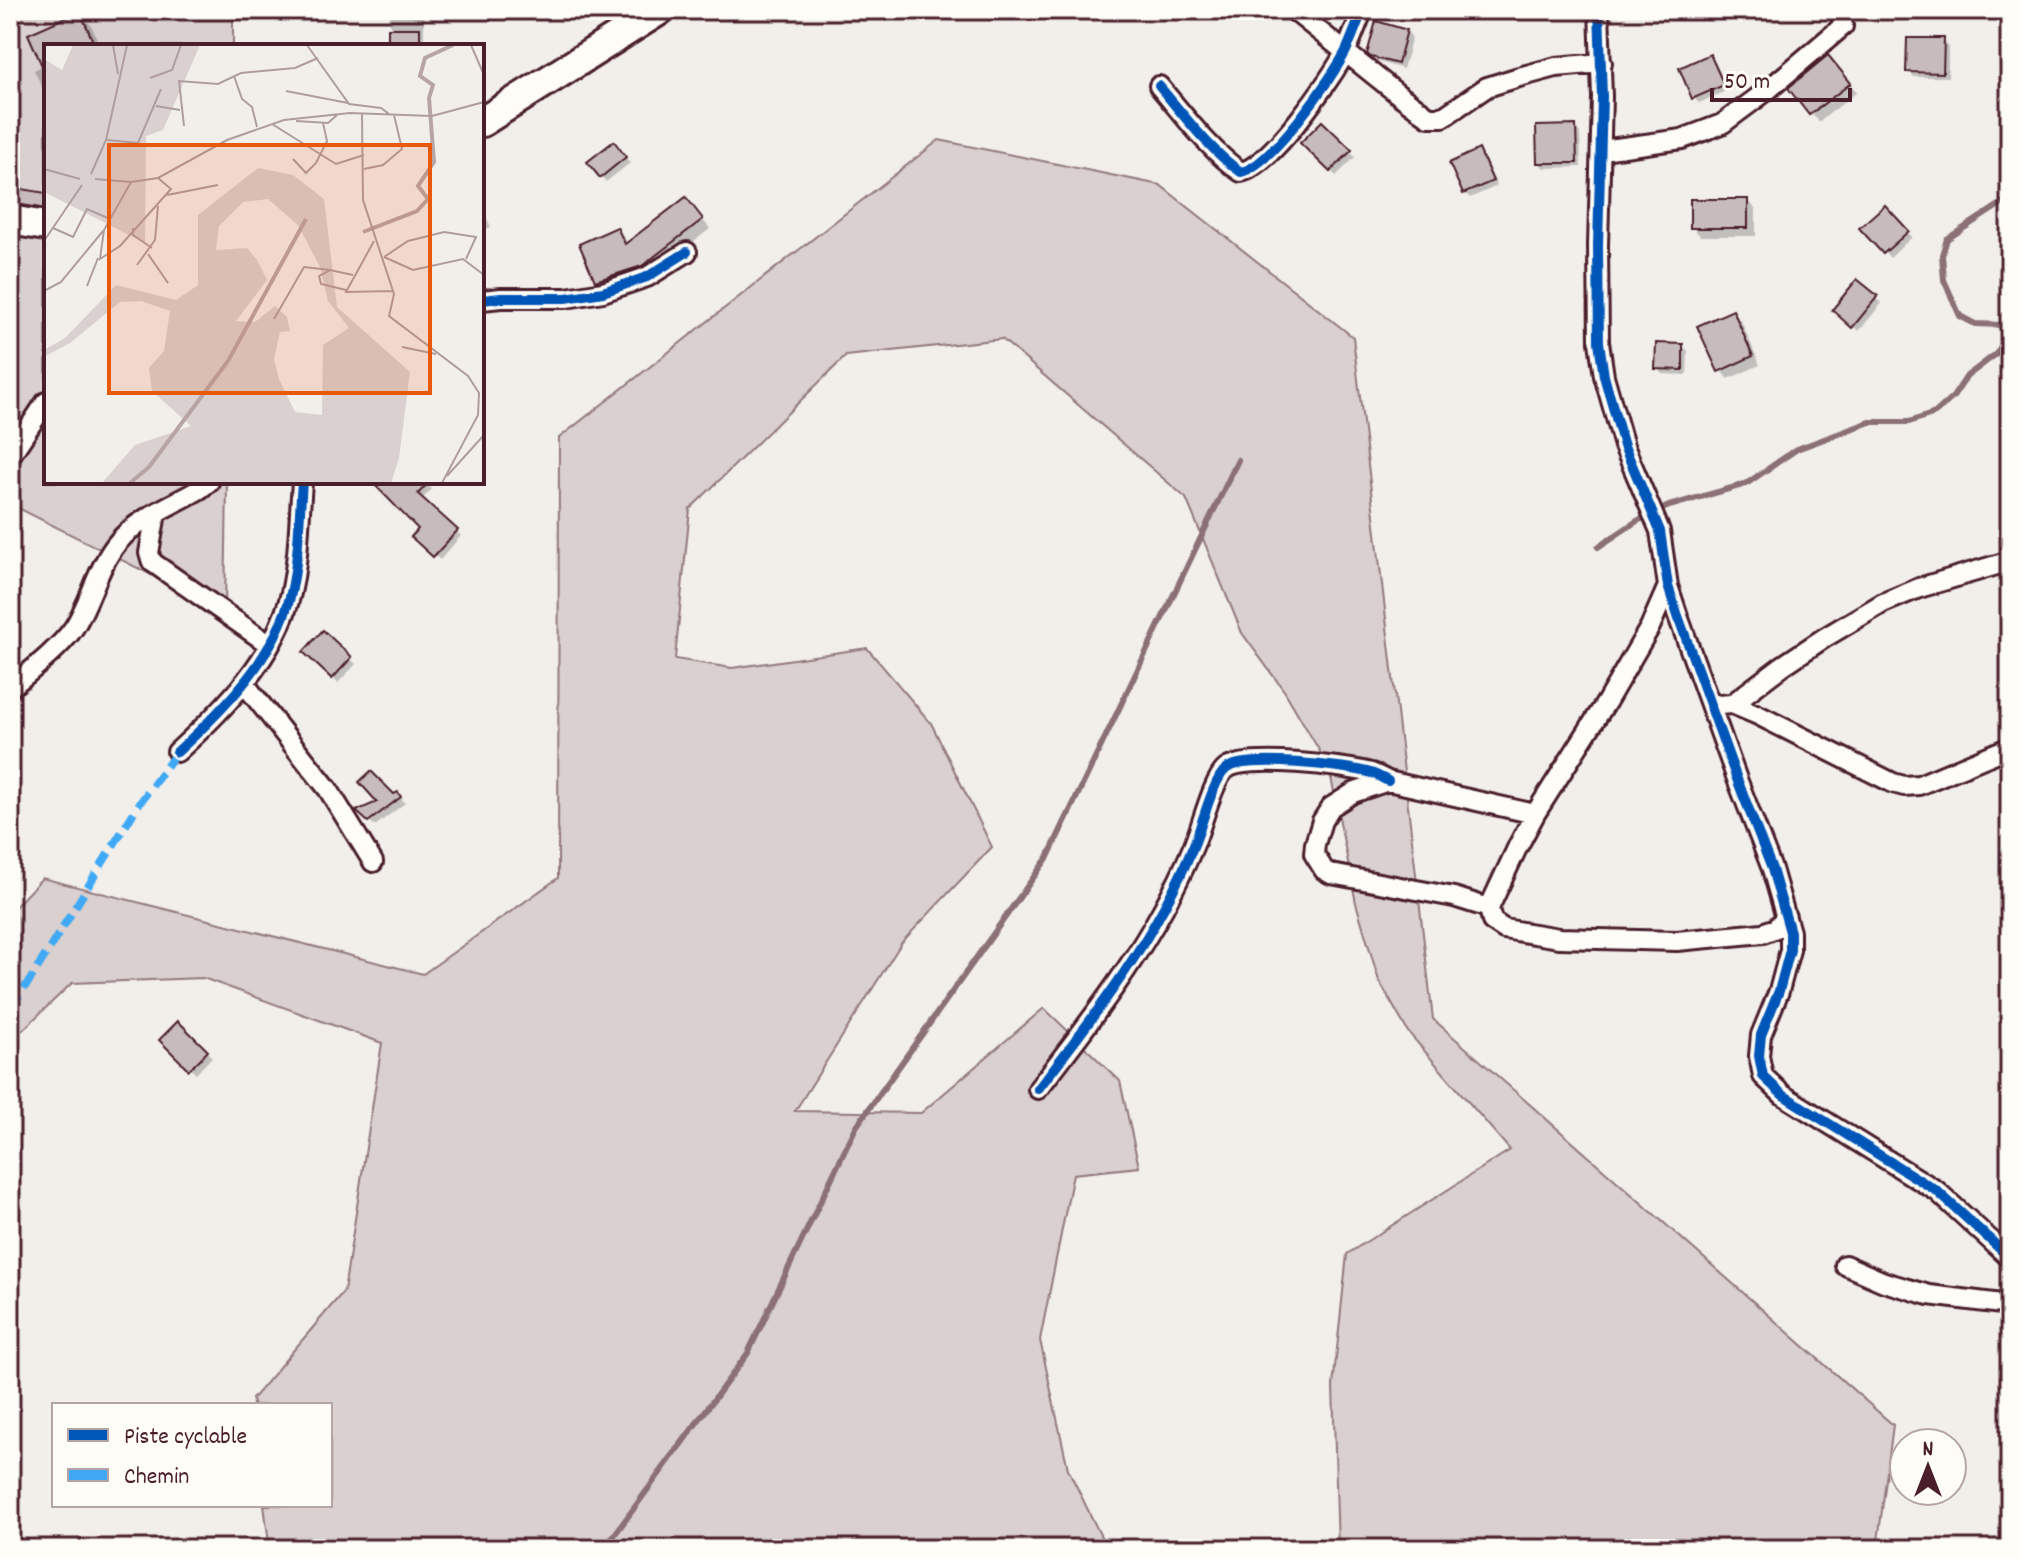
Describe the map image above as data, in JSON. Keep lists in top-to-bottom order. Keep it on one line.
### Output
{"legend":["Piste cyclable","Chemin"],"scale_bar":"50 m","north":"top"}
